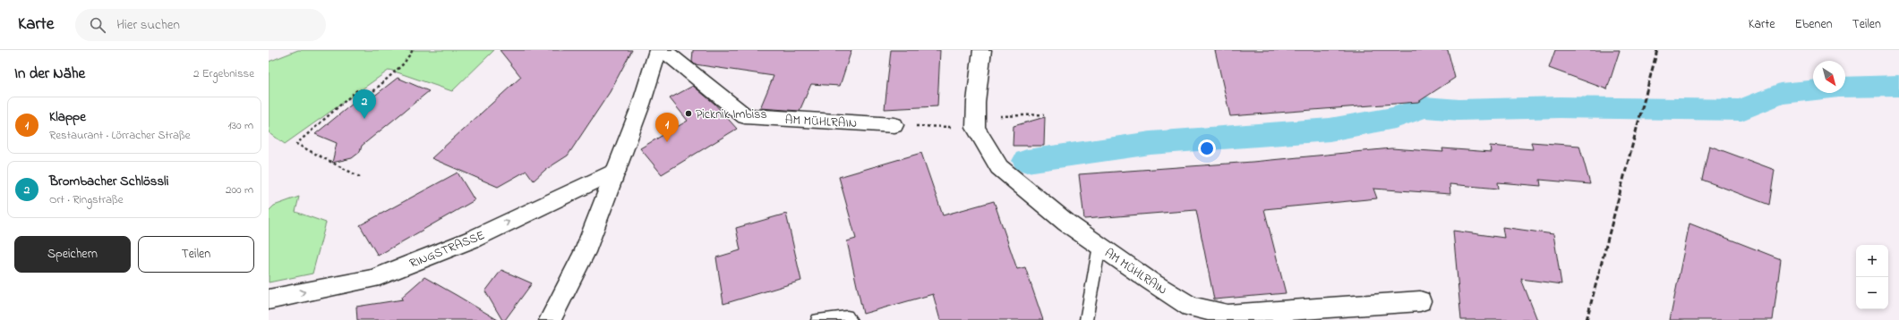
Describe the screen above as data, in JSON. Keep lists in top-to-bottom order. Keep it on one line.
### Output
{"streets":{"street":["AM MÜHLRAIN","RINGSTRASSE"]},"one_way":["RINGSTRASSE"],"places":["Picknik Imbiss"],"north":"bottom right","page":{"header":"Karte","search":"Hier suchen","nav":["Karte","Ebenen","Teilen"],"heading":["In der Nähe","2 Ergebnisse"],"pins":["2","1"],"list":[{"mark":"1","name":"Klappe","note":"Restaurant · Lörracher Straße","value":"130 m"},{"mark":"2","name":"Brombacher Schlössli","note":"Ort · Ringstraße","value":"200 m"}],"buttons":["Speichern","Teilen"],"map_buttons":["+","−"]}}
